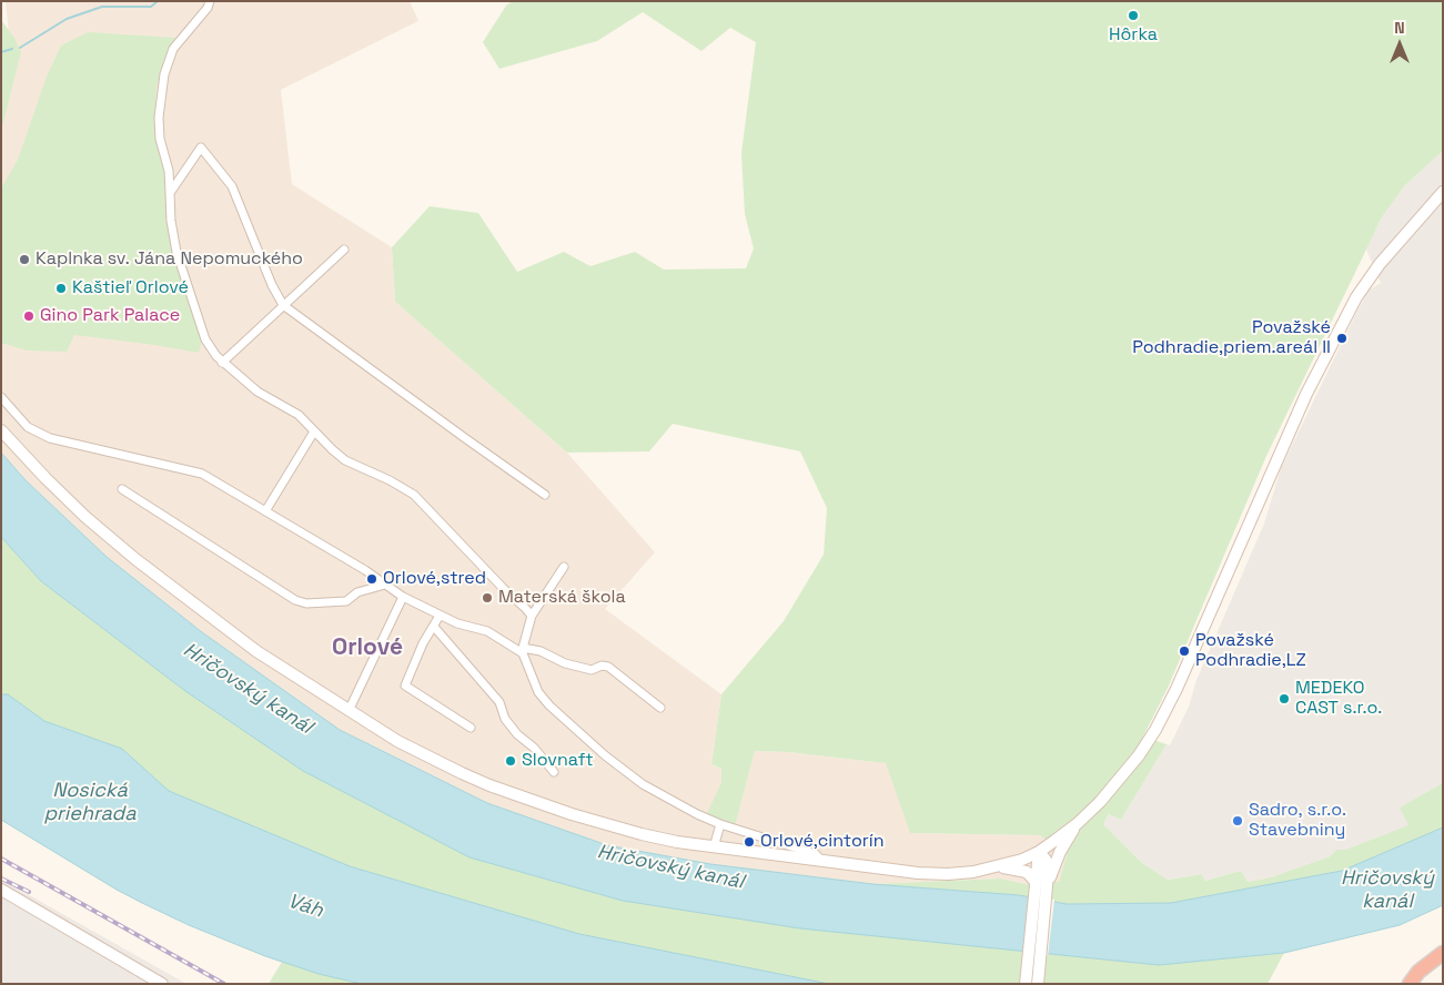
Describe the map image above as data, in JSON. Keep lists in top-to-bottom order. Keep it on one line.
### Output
{"districts":["Orlové"],"water":["Hričovský kanál","Nosická priehrada","Váh"],"places":["Hôrka","Kaplnka sv. Jána Nepomuckého","Kaštieľ Orlové","Gino Park Palace","Považské Podhradie,priem.areál II","Orlové,stred","Materská škola","Považské Podhradie,LZ","MEDEKO CAST s.r.o.","Slovnaft","Sadro, s.r.o. Stavebniny","Orlové,cintorín"],"north":"top"}
